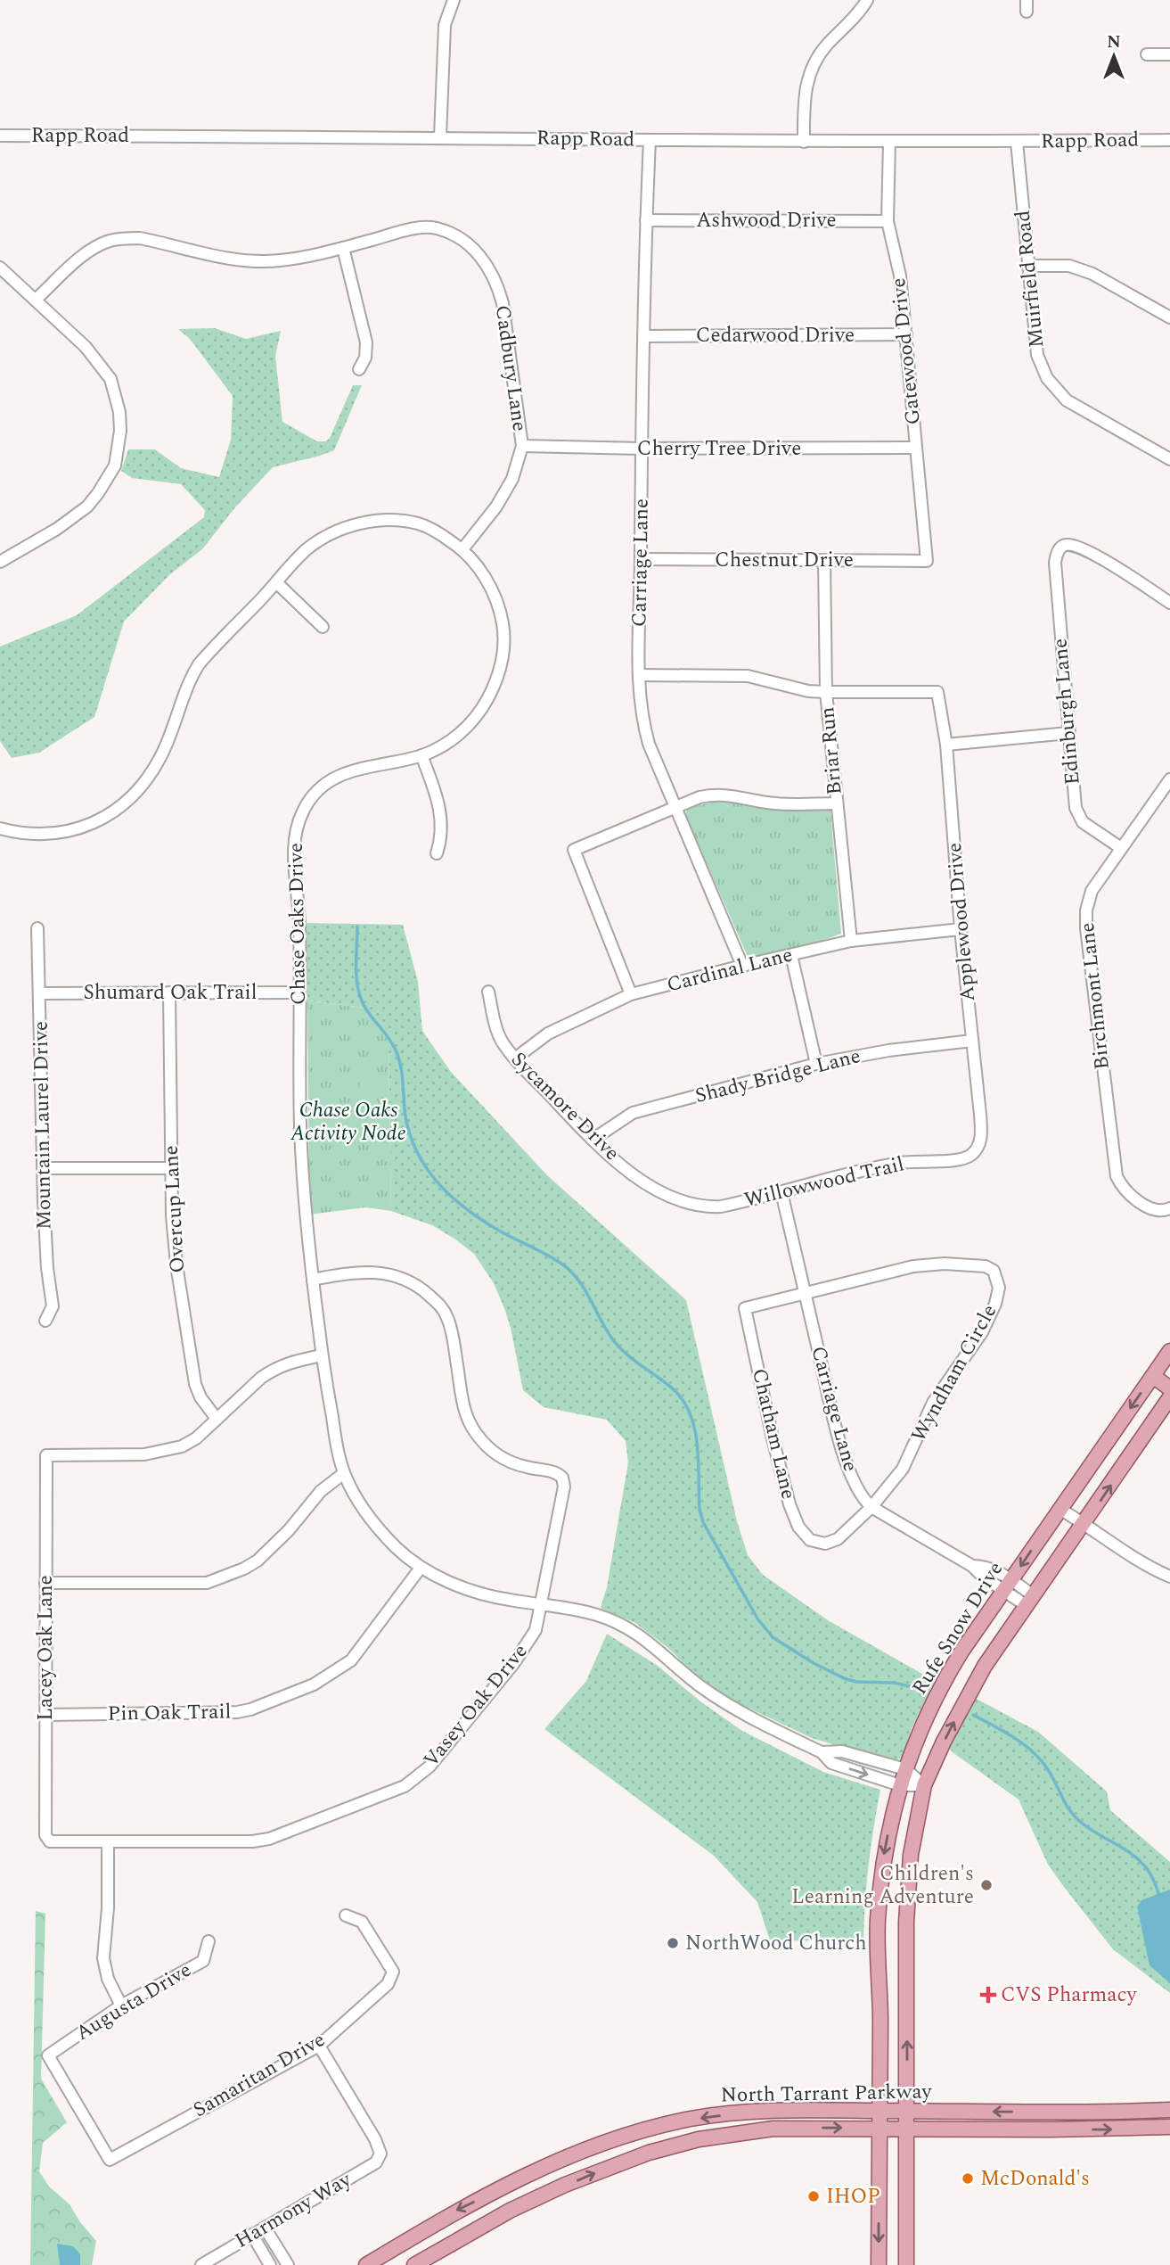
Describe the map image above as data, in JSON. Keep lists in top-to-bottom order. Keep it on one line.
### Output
{"streets":{"main road":["Rufe Snow Drive","North Tarrant Parkway"],"street":["Rapp Road","Ashwood Drive","Muirfield Road","Cedarwood Drive","Gatewood Drive","Cadbury Lane","Cherry Tree Drive","Chestnut Drive","Carriage Lane","Edinburgh Lane","Briar Run","Applewood Drive","Chase Oaks Drive","Cardinal Lane","Shumard Oak Trail","Birchmont Lane","Shady Bridge Lane","Sycamore Drive","Mountain Laurel Drive","Willowwood Trail","Overcup Lane","Wyndham Circle","Chatham Lane","Lacey Oak Lane","Vasey Oak Drive","Pin Oak Trail","Augusta Drive","Samaritan Drive","Harmony Way"]},"crossings":[["Rapp Road","Muirfield Road"],["Rapp Road","Gatewood Drive"],["Rapp Road","Carriage Lane"],["Ashwood Drive","Gatewood Drive"],["Ashwood Drive","Carriage Lane"],["Cedarwood Drive","Gatewood Drive"],["Cedarwood Drive","Carriage Lane"],["Gatewood Drive","Cherry Tree Drive"],["Gatewood Drive","Chestnut Drive"],["Cadbury Lane","Cherry Tree Drive"],["Cadbury Lane","Chase Oaks Drive"],["Cherry Tree Drive","Carriage Lane"],["Chestnut Drive","Carriage Lane"],["Chestnut Drive","Briar Run"],["Carriage Lane","Cardinal Lane"],["Carriage Lane","Willowwood Trail"],["Carriage Lane","Wyndham Circle"],["Carriage Lane","Chatham Lane"],["Carriage Lane","Rufe Snow Drive"],["Edinburgh Lane","Birchmont Lane"],["Briar Run","Applewood Drive"],["Briar Run","Cardinal Lane"],["Applewood Drive","Cardinal Lane"],["Applewood Drive","Shady Bridge Lane"],["Applewood Drive","Willowwood Trail"],["Chase Oaks Drive","Shumard Oak Trail"],["Chase Oaks Drive","Rufe Snow Drive"],["Chase Oaks Drive","Vasey Oak Drive"],["Chase Oaks Drive","Pin Oak Trail"],["Cardinal Lane","Sycamore Drive"],["Shumard Oak Trail","Mountain Laurel Drive"],["Shumard Oak Trail","Overcup Lane"],["Shady Bridge Lane","Sycamore Drive"],["Sycamore Drive","Willowwood Trail"],["Overcup Lane","Lacey Oak Lane"],["Wyndham Circle","Chatham Lane"],["Rufe Snow Drive","North Tarrant Parkway"],["Lacey Oak Lane","Vasey Oak Drive"],["Lacey Oak Lane","Pin Oak Trail"],["Augusta Drive","Samaritan Drive"],["Samaritan Drive","Harmony Way"]],"parks":["Chase Oaks Activity Node"],"places":{"other":["Children's Learning Adventure","NorthWood Church","McDonald's","IHOP"],"health":["CVS Pharmacy"]},"north":"top"}
